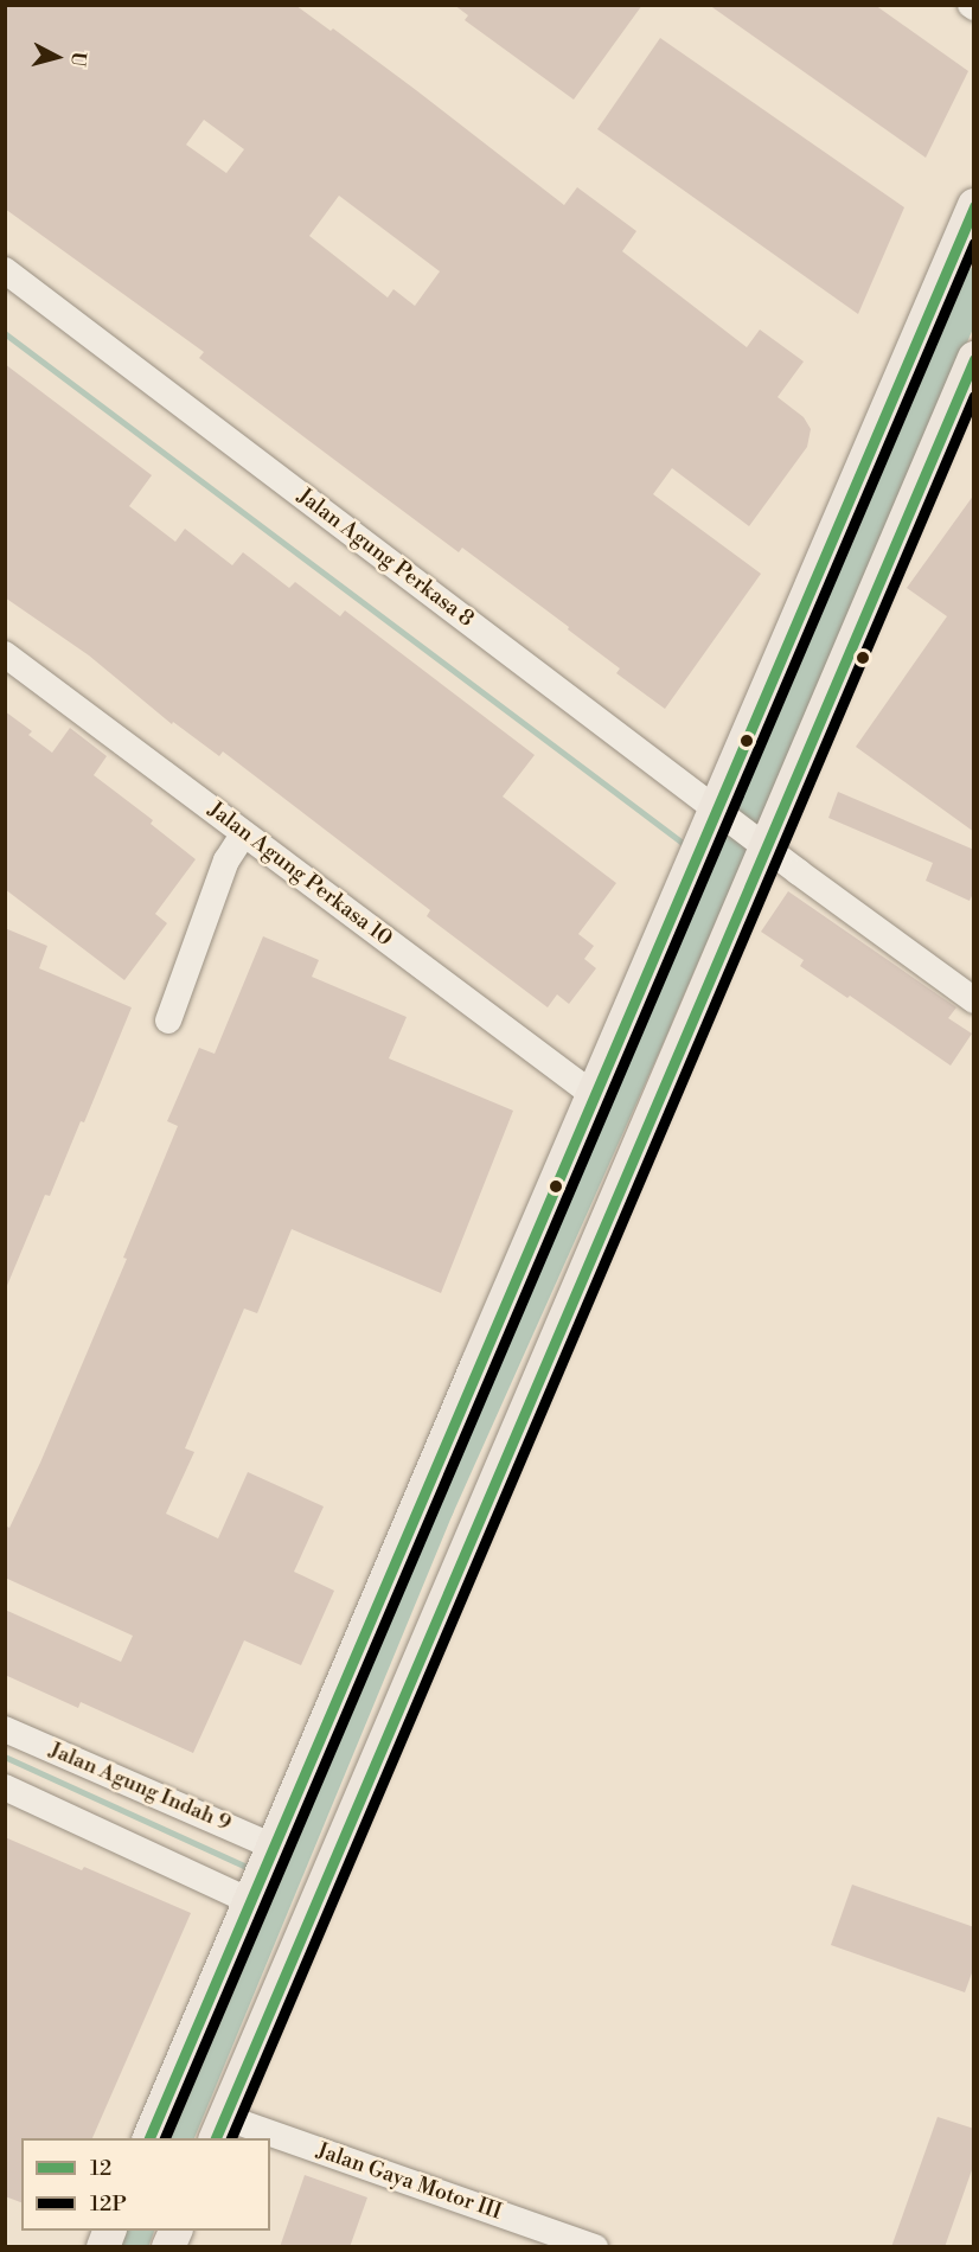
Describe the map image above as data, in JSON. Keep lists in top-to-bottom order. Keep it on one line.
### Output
{"streets":{"street":["Jalan Agung Perkasa 8","Jalan Agung Perkasa 10","Jalan Agung Indah 9","Jalan Gaya Motor III"]},"lines":["transit line 12","transit line 12P"],"legend":["12","12P"],"north":"right"}
